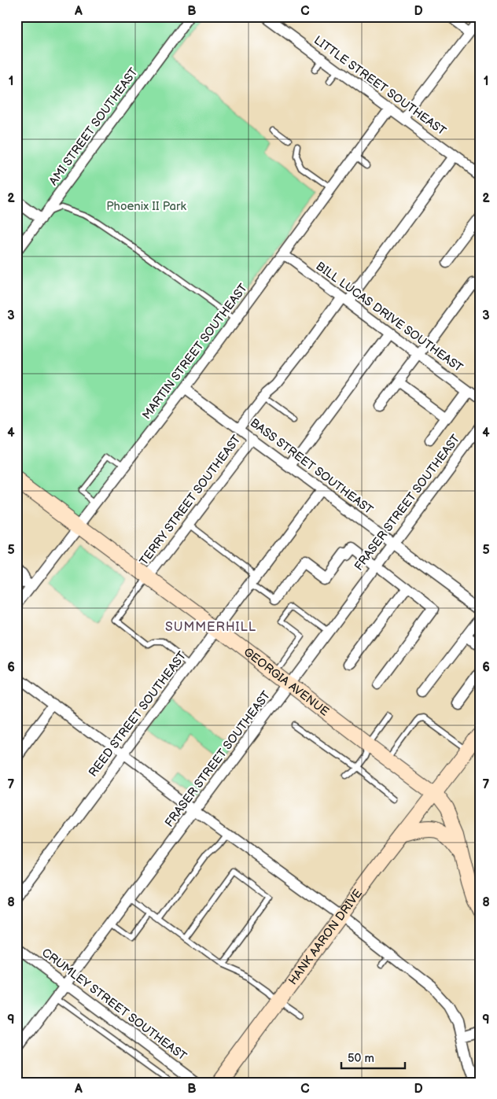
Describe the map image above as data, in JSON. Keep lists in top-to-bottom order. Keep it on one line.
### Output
{"streets":{"main road":["GEORGIA AVENUE","HANK AARON DRIVE"],"street":["LITTLE STREET SOUTHEAST","AMI STREET SOUTHEAST","BILL LUCAS DRIVE SOUTHEAST","MARTIN STREET SOUTHEAST","BASS STREET SOUTHEAST","TERRY STREET SOUTHEAST","FRASER STREET SOUTHEAST","REED STREET SOUTHEAST","CRUMLEY STREET SOUTHEAST"]},"crossings":[["LITTLE STREET SOUTHEAST","MARTIN STREET SOUTHEAST"],["LITTLE STREET SOUTHEAST","TERRY STREET SOUTHEAST"],["BILL LUCAS DRIVE SOUTHEAST","MARTIN STREET SOUTHEAST"],["BILL LUCAS DRIVE SOUTHEAST","TERRY STREET SOUTHEAST"],["MARTIN STREET SOUTHEAST","BASS STREET SOUTHEAST"],["MARTIN STREET SOUTHEAST","GEORGIA AVENUE"],["BASS STREET SOUTHEAST","TERRY STREET SOUTHEAST"],["BASS STREET SOUTHEAST","FRASER STREET SOUTHEAST"],["BASS STREET SOUTHEAST","REED STREET SOUTHEAST"],["TERRY STREET SOUTHEAST","GEORGIA AVENUE"],["FRASER STREET SOUTHEAST","GEORGIA AVENUE"],["FRASER STREET SOUTHEAST","CRUMLEY STREET SOUTHEAST"],["GEORGIA AVENUE","REED STREET SOUTHEAST"],["GEORGIA AVENUE","HANK AARON DRIVE"]],"districts":["SUMMERHILL"],"parks":["Phoenix II Park"],"scale_bar":"50 m","grid":{"columns":["A","B","C","D"],"rows":["1","2","3","4","5","6","7","8","9"]}}
